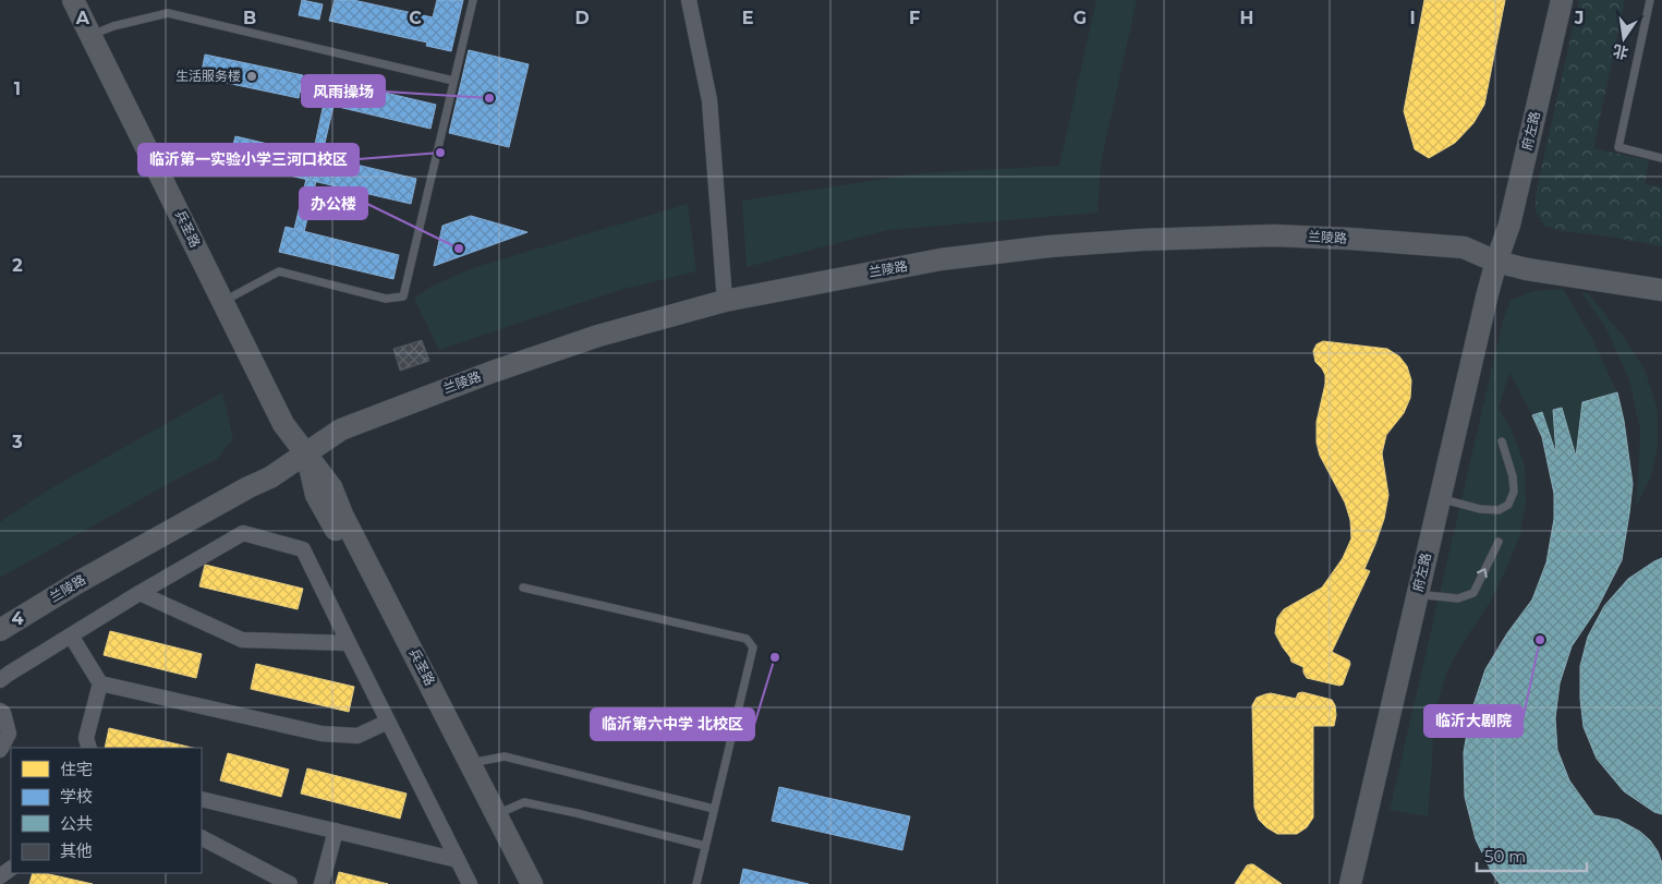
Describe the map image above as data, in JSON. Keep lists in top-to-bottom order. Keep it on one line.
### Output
{"streets":{"main road":["府左路","兵圣路","兰陵路"]},"crossings":[["府左路","兰陵路"],["兵圣路","兰陵路"]],"places":["生活服务楼","风雨操场","临沂第一实验小学三河口校区","办公楼","临沂大剧院","临沂第六中学 北校区"],"legend":["住宅","学校","公共","其他"],"scale_bar":"50 m","north":"bottom","grid":{"columns":["A","B","C","D","E","F","G","H","I","J"],"rows":["1","2","3","4"]}}
